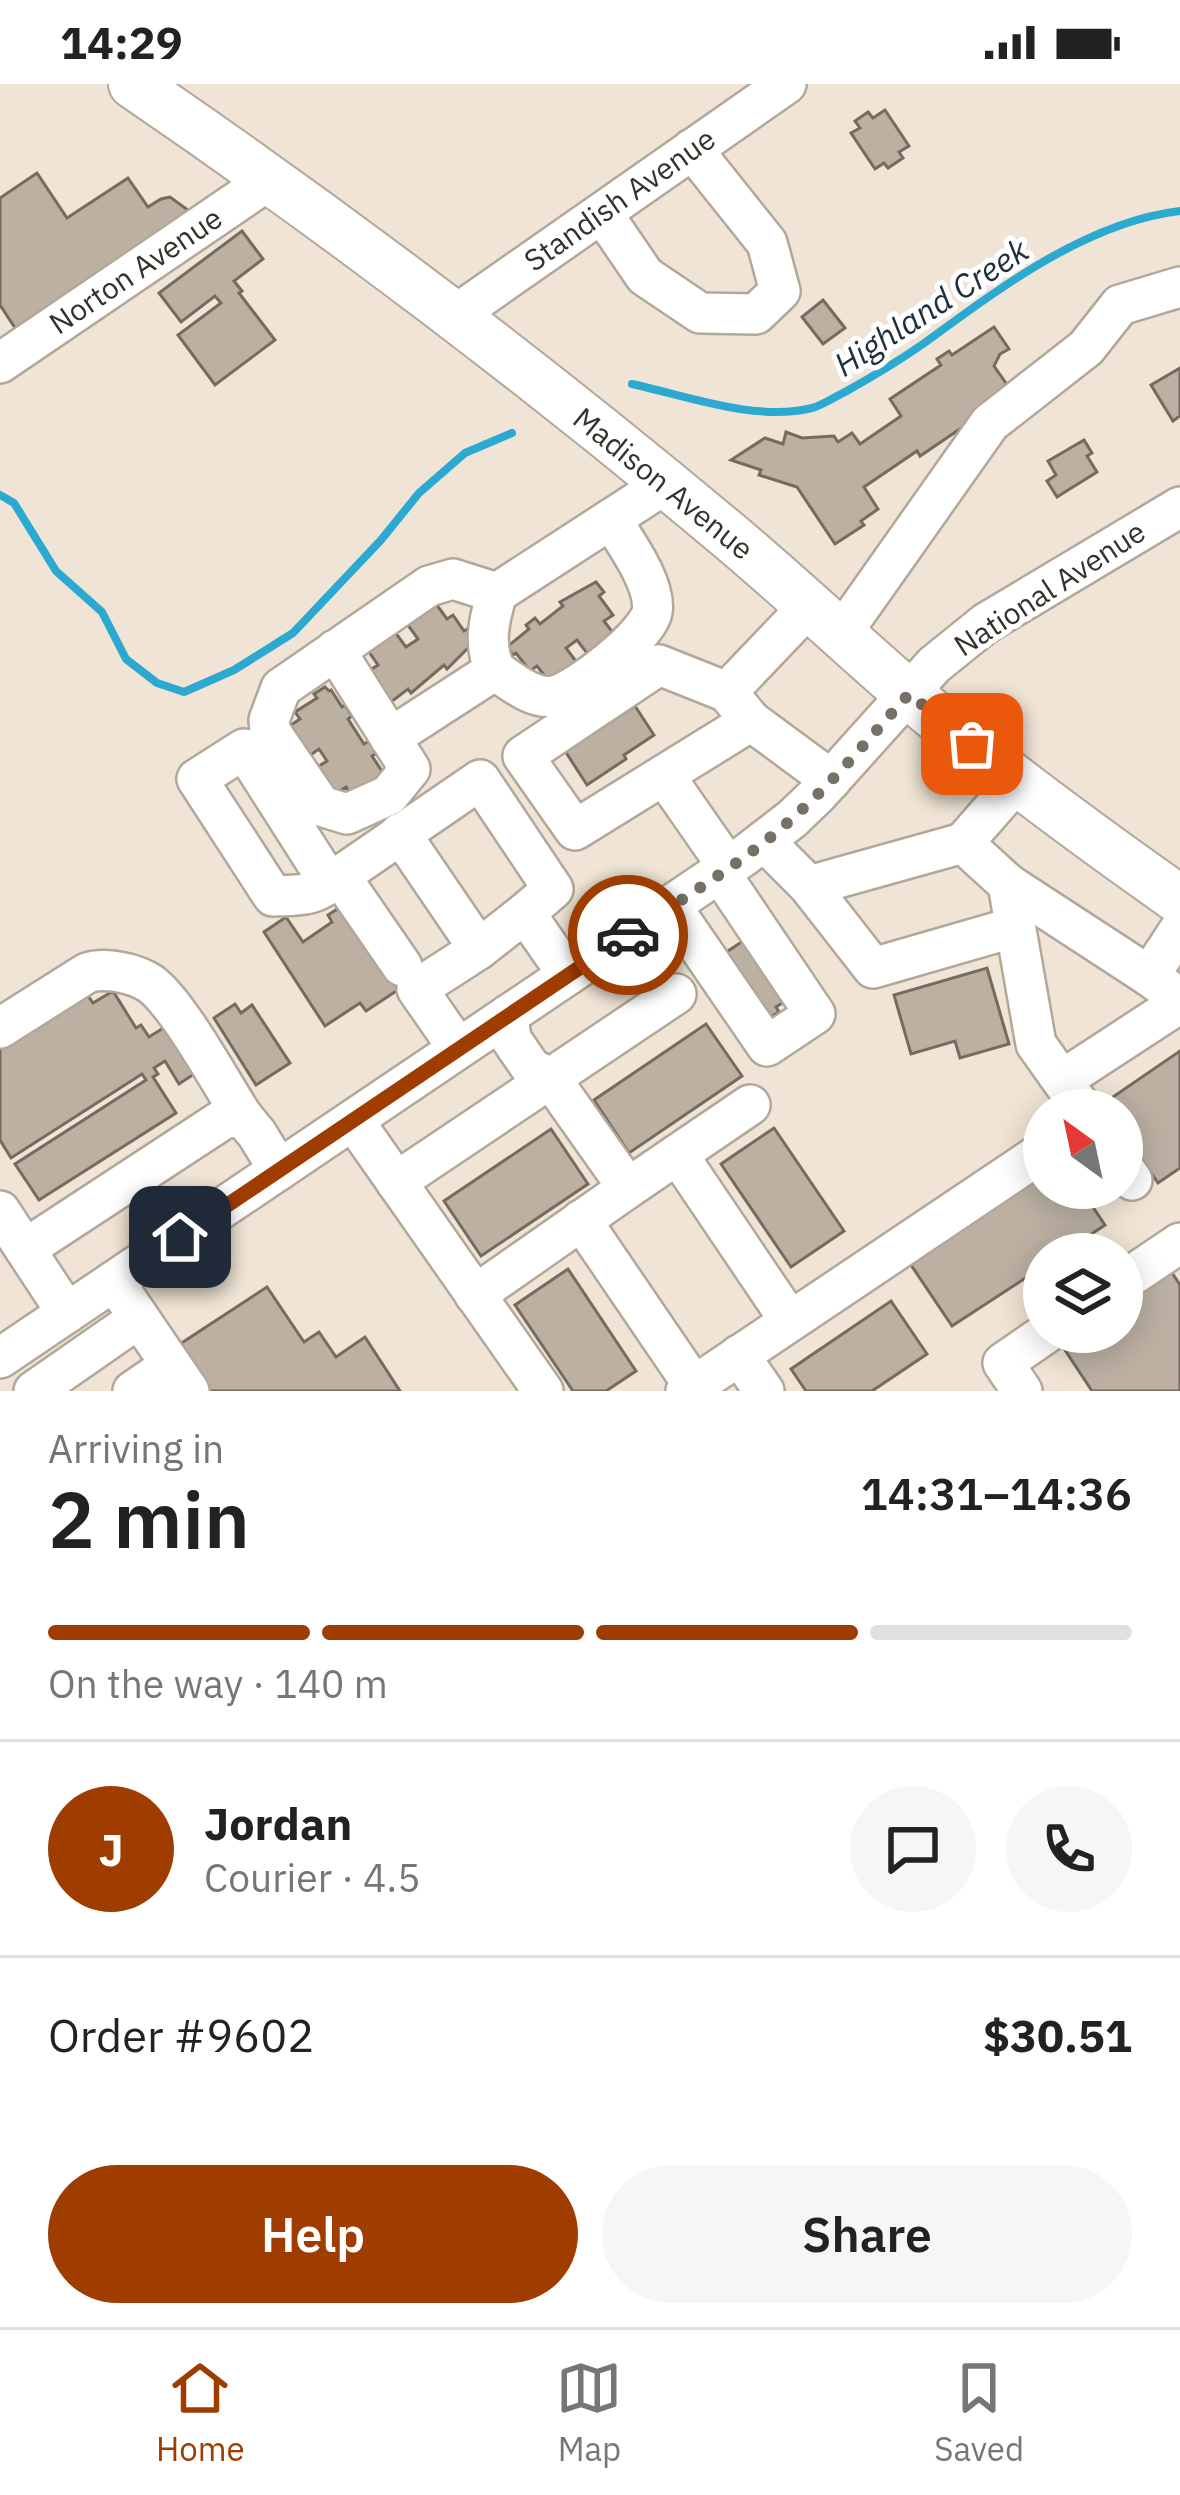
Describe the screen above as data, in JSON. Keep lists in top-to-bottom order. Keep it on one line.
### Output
{"streets":{"main road":["Madison Avenue"],"street":["Standish Avenue","Norton Avenue","National Avenue"]},"crossings":[["Standish Avenue","Madison Avenue"],["Norton Avenue","Madison Avenue"],["Madison Avenue","National Avenue"]],"water":["Highland Creek"],"north":"top left","page":{"status":"14:29","heading":["2 min","Arriving in","14:31–14:36"],"panel":["Jordan","Courier · 4.5","Order #9602","$30.51"],"bar":"On the way · 140 m","round":"J","buttons":["Help","Share"],"tabs":["Home","Map","Saved"]}}
